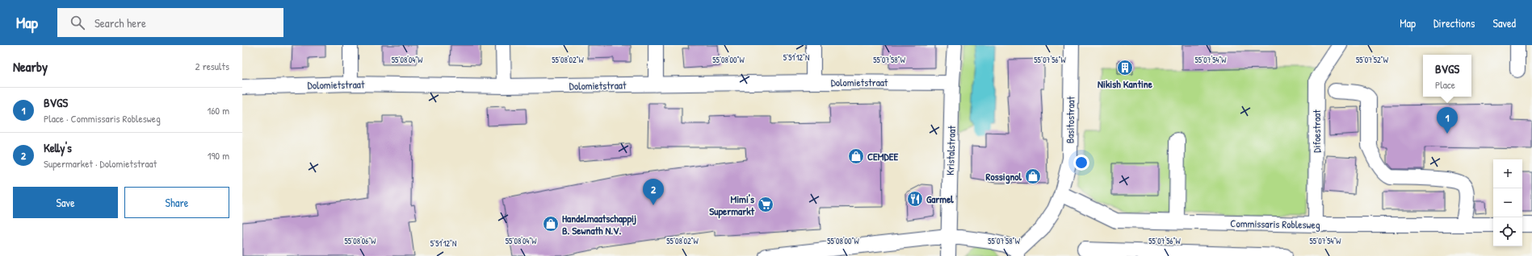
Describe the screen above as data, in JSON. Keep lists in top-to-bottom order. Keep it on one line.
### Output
{"streets":{"street":["Dolomietstraat","Basitostraat","Difoestraat","Kristalstraat","Commissaris Roblesweg"]},"crossings":[["Dolomietstraat","Kristalstraat"],["Basitostraat","Commissaris Roblesweg"],["Difoestraat","Commissaris Roblesweg"]],"places":{"building":["Nikish Kantine"],"shop":["CEMDEE","Rossignol","Handelmaatschappij B. Sewnath N.V."],"restaurant":["Garmel"],"supermarket":["Mimi's Supermarkt"]},"page":{"header":"Map","search":"Search here","nav":["Map","Directions","Saved"],"heading":["Nearby","2 results"],"popup":["BVGS","Place"],"list":[{"mark":"1","name":"BVGS","note":"Place · Commissaris Roblesweg","value":"160 m"},{"mark":"2","name":"Kelly's","note":"Supermarket · Dolomietstraat","value":"190 m"}],"pins":["1","2"],"map_buttons":["+","−"],"buttons":["Save","Share"]},"coordinates":["5°51'12\"N","55°08'04\"W","55°07'52\"W","55°08'02\"W","55°08'00\"W","55°07'58\"W","55°07'56\"W","55°07'54\"W","55°08'06\"W"]}
